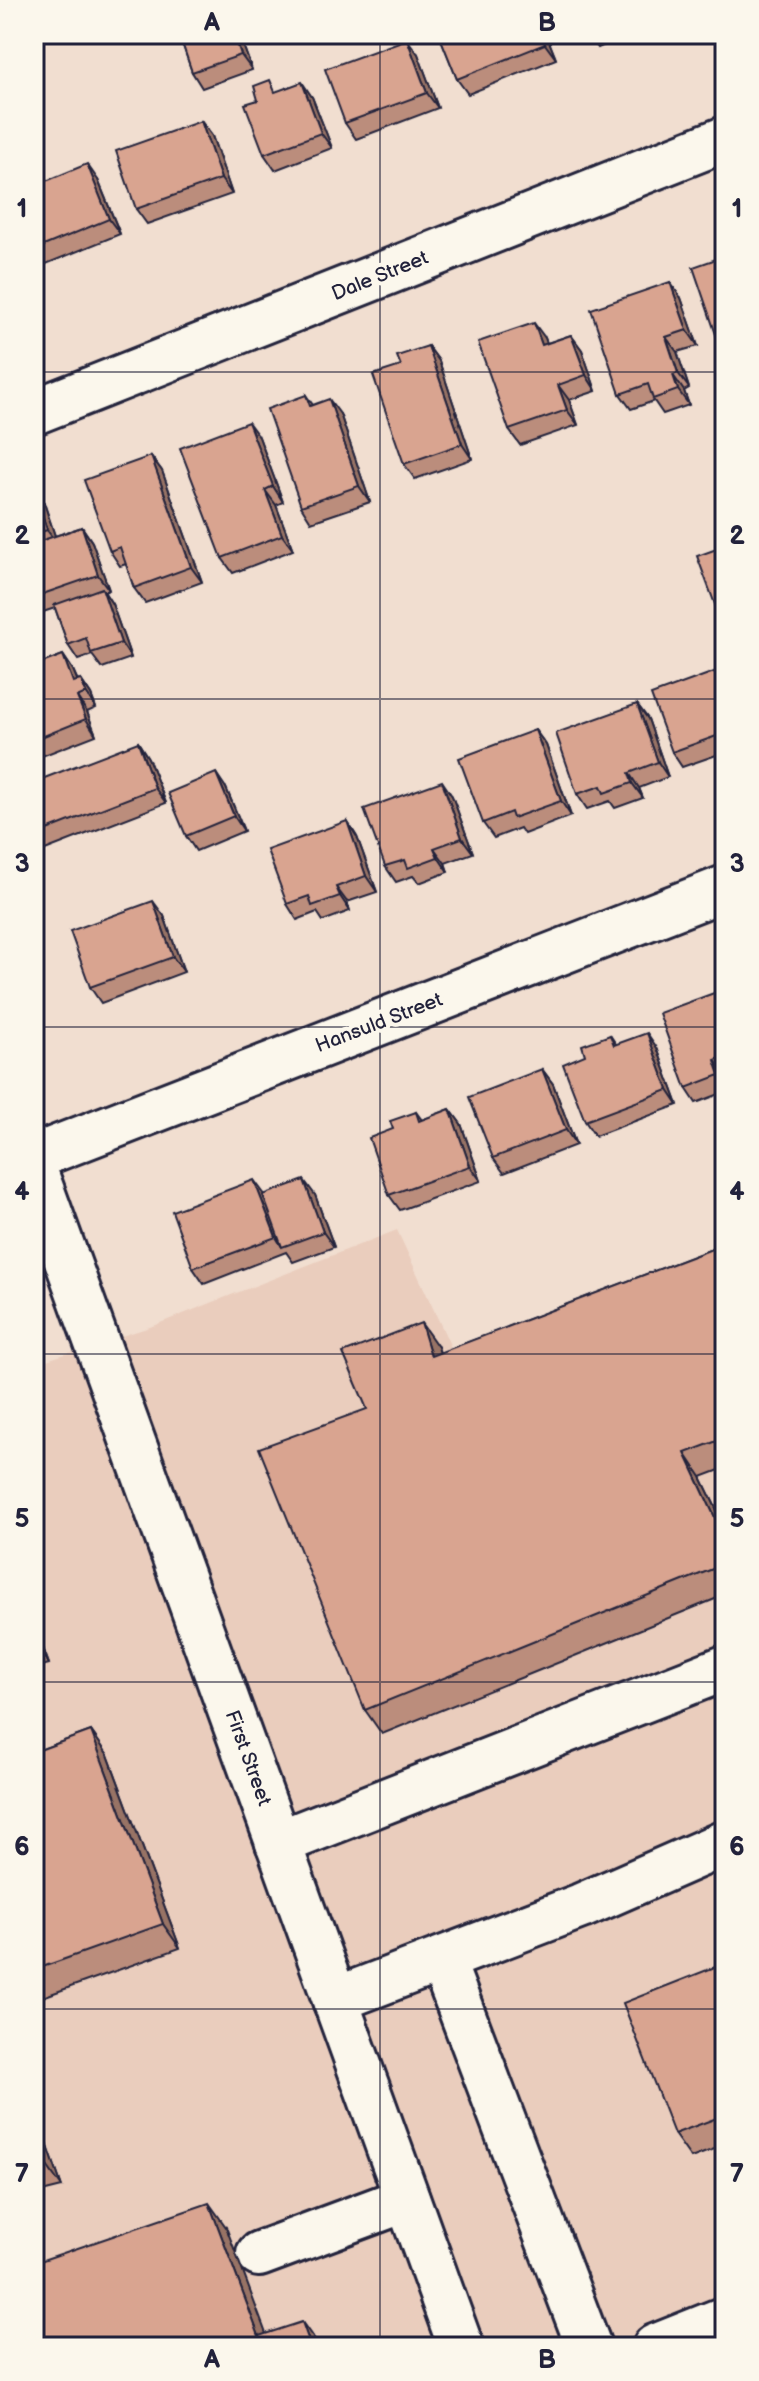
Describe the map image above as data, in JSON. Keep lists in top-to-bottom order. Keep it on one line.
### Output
{"streets":{"street":["Dale Street","Hansuld Street","First Street"]},"grid":{"columns":["A","B"],"rows":["1","2","3","4","5","6","7"]}}
